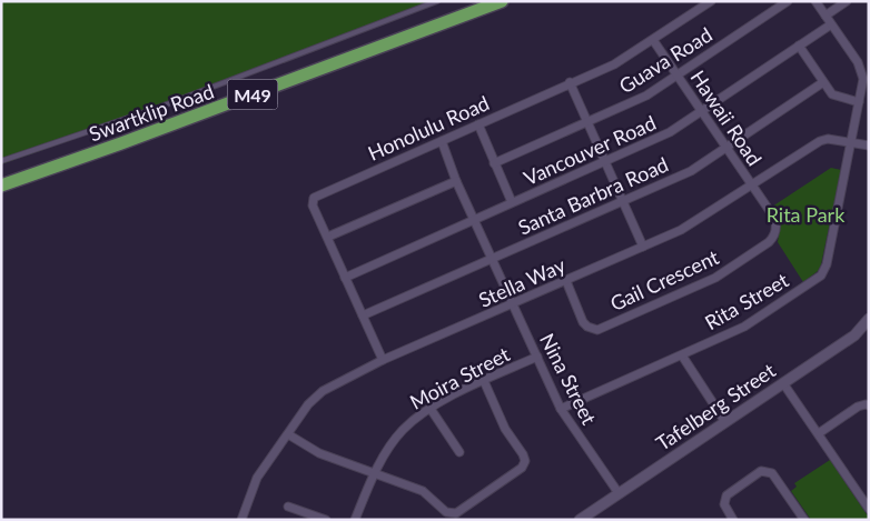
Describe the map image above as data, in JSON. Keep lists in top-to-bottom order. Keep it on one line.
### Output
{"streets":{"main road":["M49","Swartklip Road"],"street":["Guava Road","Hawaii Road","Honolulu Road","Vancouver Road","Santa Barbra Road","Gail Crescent","Stella Way","Rita Street","Moira Street","Nina Street","Tafelberg Street"]},"crossings":[["Guava Road","Hawaii Road"],["Hawaii Road","Honolulu Road"],["Hawaii Road","Vancouver Road"],["Hawaii Road","Santa Barbra Road"],["Hawaii Road","Gail Crescent"],["Hawaii Road","Stella Way"],["Honolulu Road","Vancouver Road"],["Honolulu Road","Santa Barbra Road"],["Honolulu Road","Stella Way"],["Honolulu Road","Nina Street"],["Vancouver Road","Nina Street"],["Santa Barbra Road","Nina Street"],["Gail Crescent","Stella Way"],["Stella Way","Rita Street"],["Stella Way","Nina Street"],["Rita Street","Nina Street"],["Moira Street","Nina Street"],["Nina Street","Tafelberg Street"]],"parks":["Rita Park"]}
